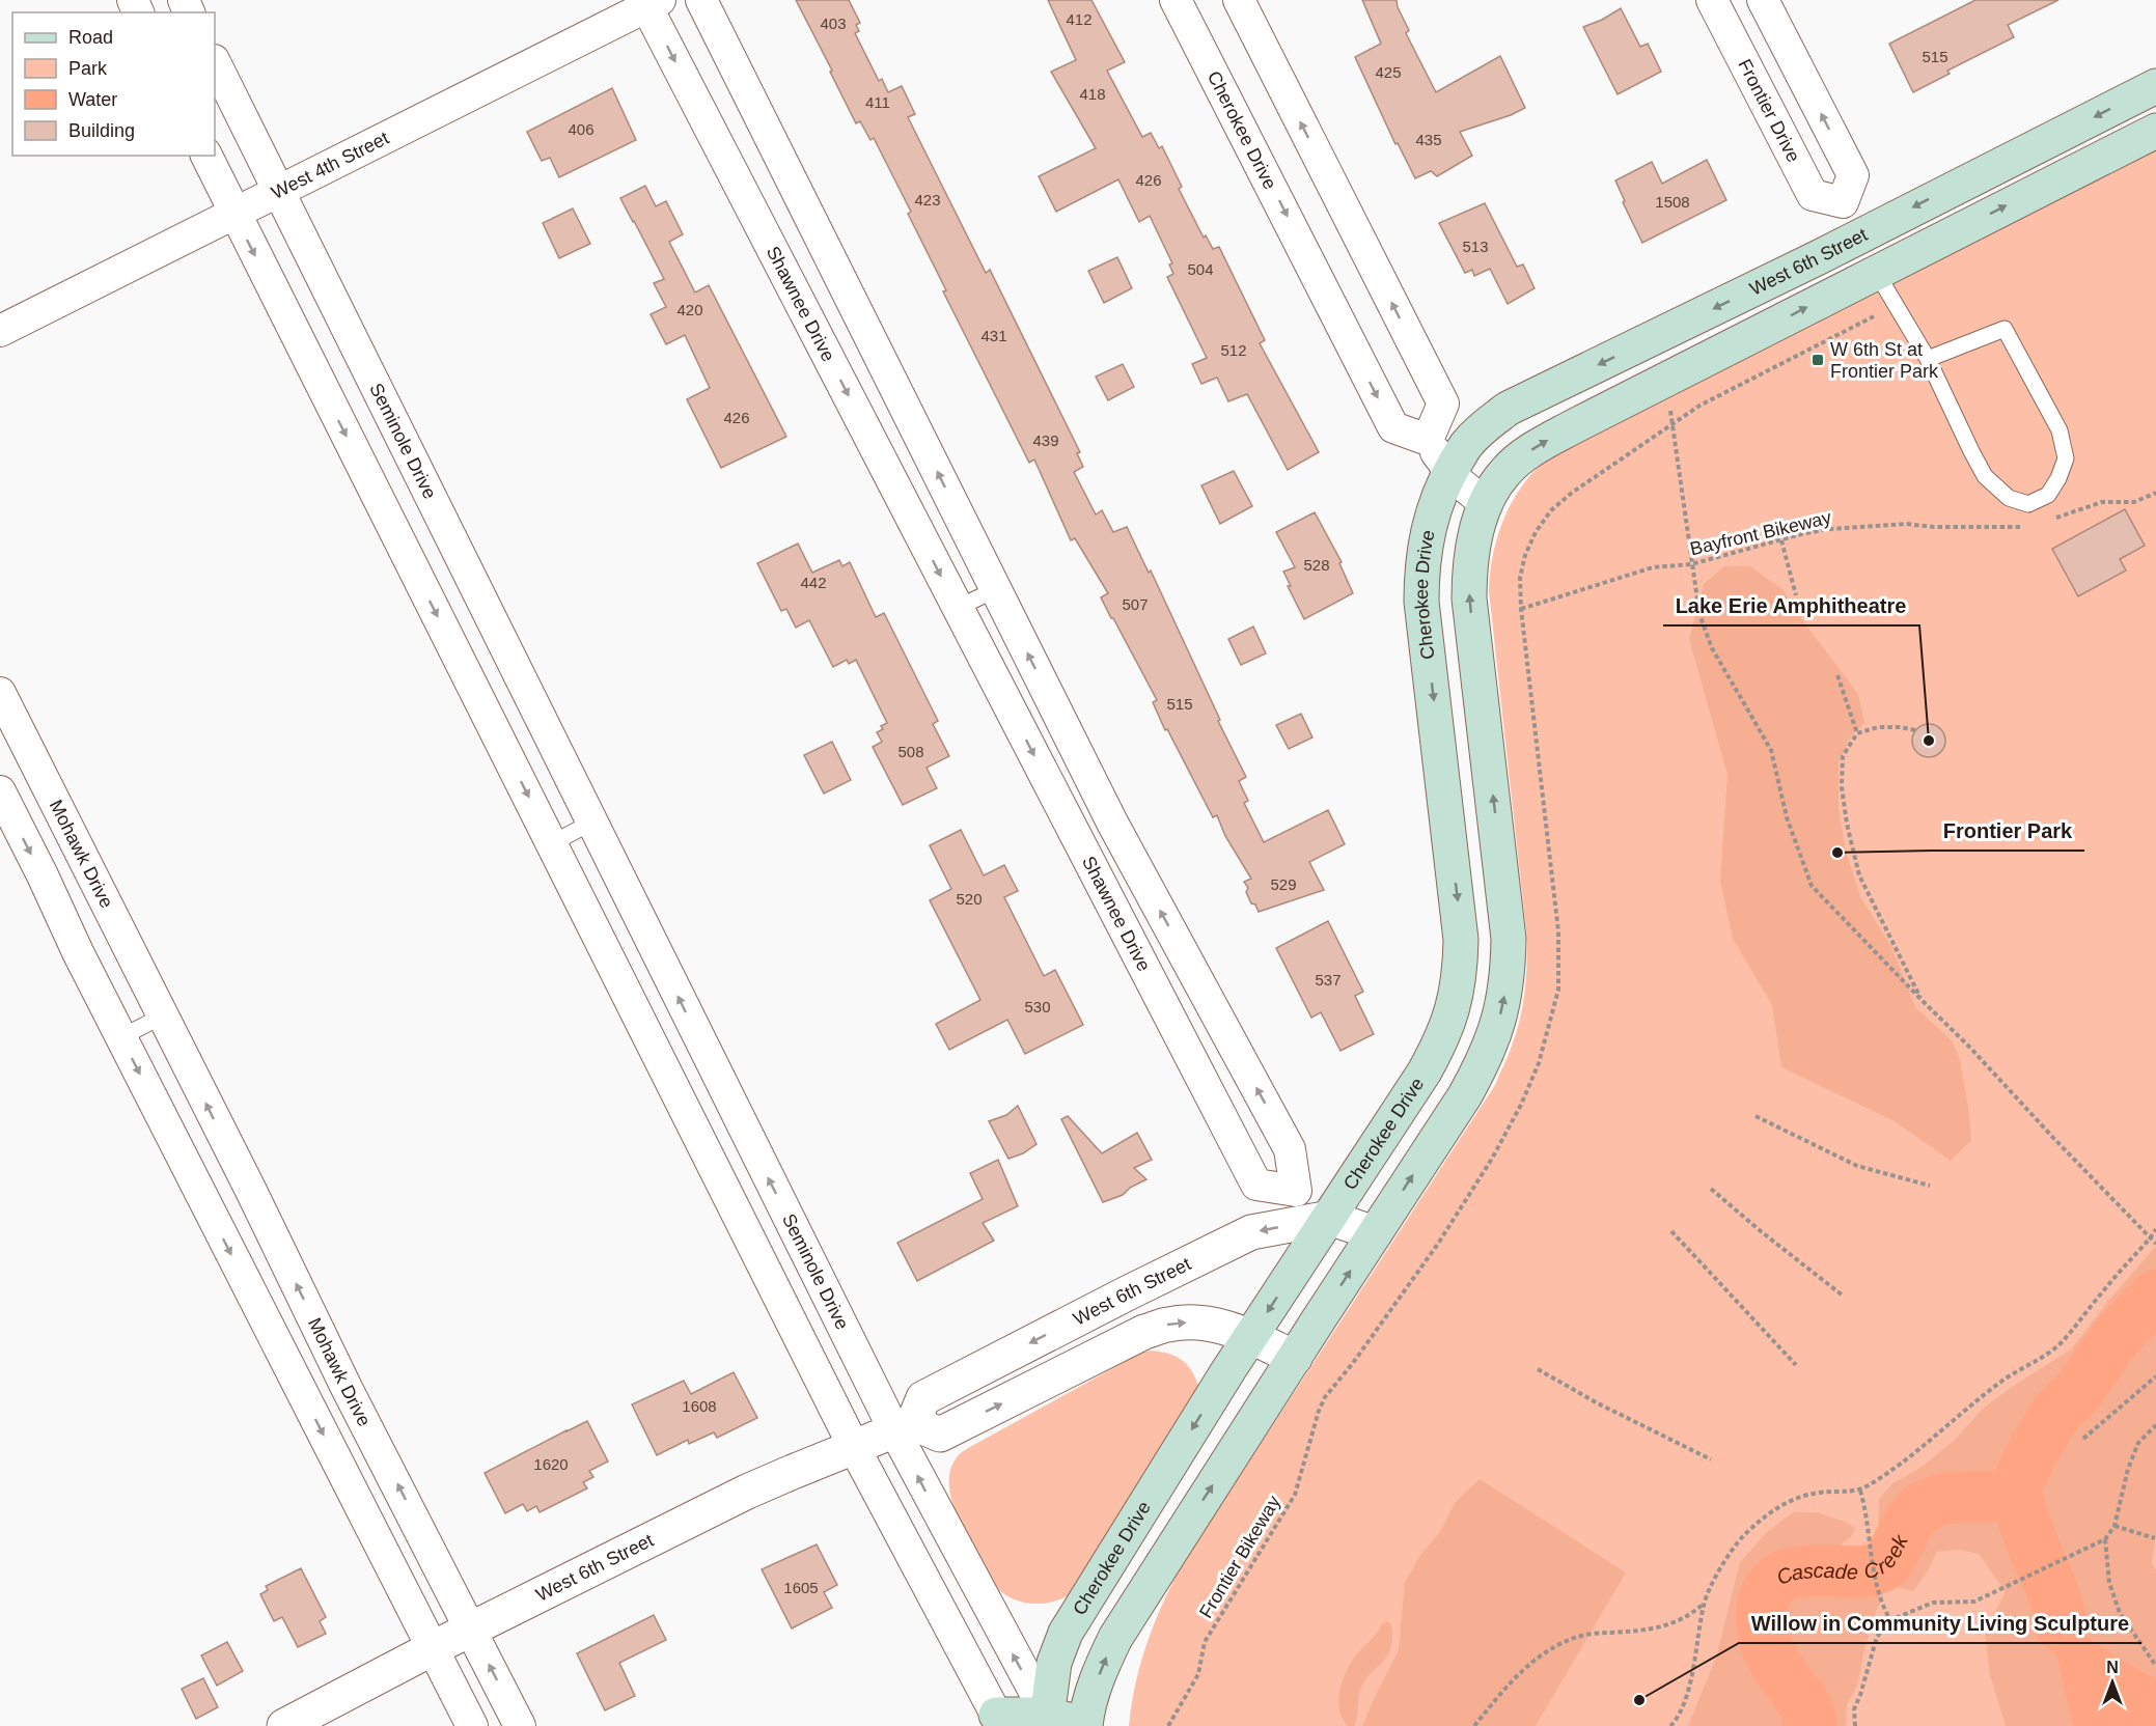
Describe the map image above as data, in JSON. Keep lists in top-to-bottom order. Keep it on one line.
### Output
{"streets":{"main road":["Cherokee Drive","West 6th Street"],"street":["Frontier Drive","West 4th Street","Shawnee Drive","Seminole Drive","Mohawk Drive"],"path":["Bayfront Bikeway","Frontier Bikeway"]},"crossings":[["Cherokee Drive","West 6th Street"],["Cherokee Drive","Seminole Drive"],["West 4th Street","Shawnee Drive"],["West 4th Street","Seminole Drive"],["West 6th Street","Seminole Drive"],["West 6th Street","Mohawk Drive"]],"one_way":["Cherokee Drive"],"water":["Cascade Creek"],"places":{"transit":["W 6th St at Frontier Park"],"other":["Lake Erie Amphitheatre","Frontier Park","Willow in Community Living Sculpture"]},"house_numbers":["412","403","515","425","418","411","406","435","426","423","1508","513","504","420","431","512","426","439","528","442","507","515","508","529","520","537","530","1608","1620","1605"],"legend":["Road","Park","Water","Building"],"north":"top"}
